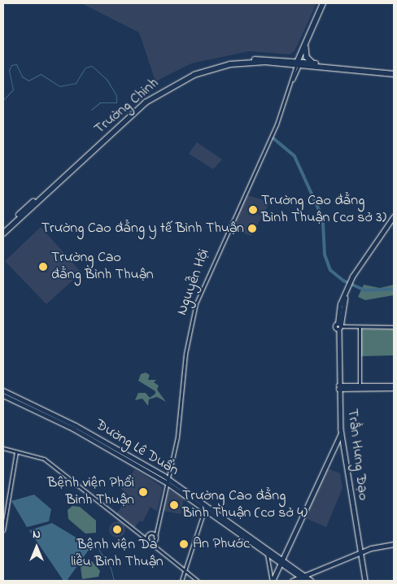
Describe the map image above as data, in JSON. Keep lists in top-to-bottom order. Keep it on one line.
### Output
{"streets":{"highway":["Trường Chinh","Nguyễn Hội"],"main road":["Đường Lê Duẩn","Trần Hưng Đạo"]},"crossings":[["Trường Chinh","Nguyễn Hội"],["Nguyễn Hội","Đường Lê Duẩn"]],"places":["Trường Cao đẳng Bình Thuận (cơ sở 3)","Trường Cao đẳng y tế Bình Thuận","Trường Cao đẳng Bình Thuận","Bệnh viện Phổi Bình Thuận","Trường Cao đẳng Bình Thuận (cơ sở 4)","Bệnh viện Da liễu Bình Thuận","An Phước"],"north":"top"}
